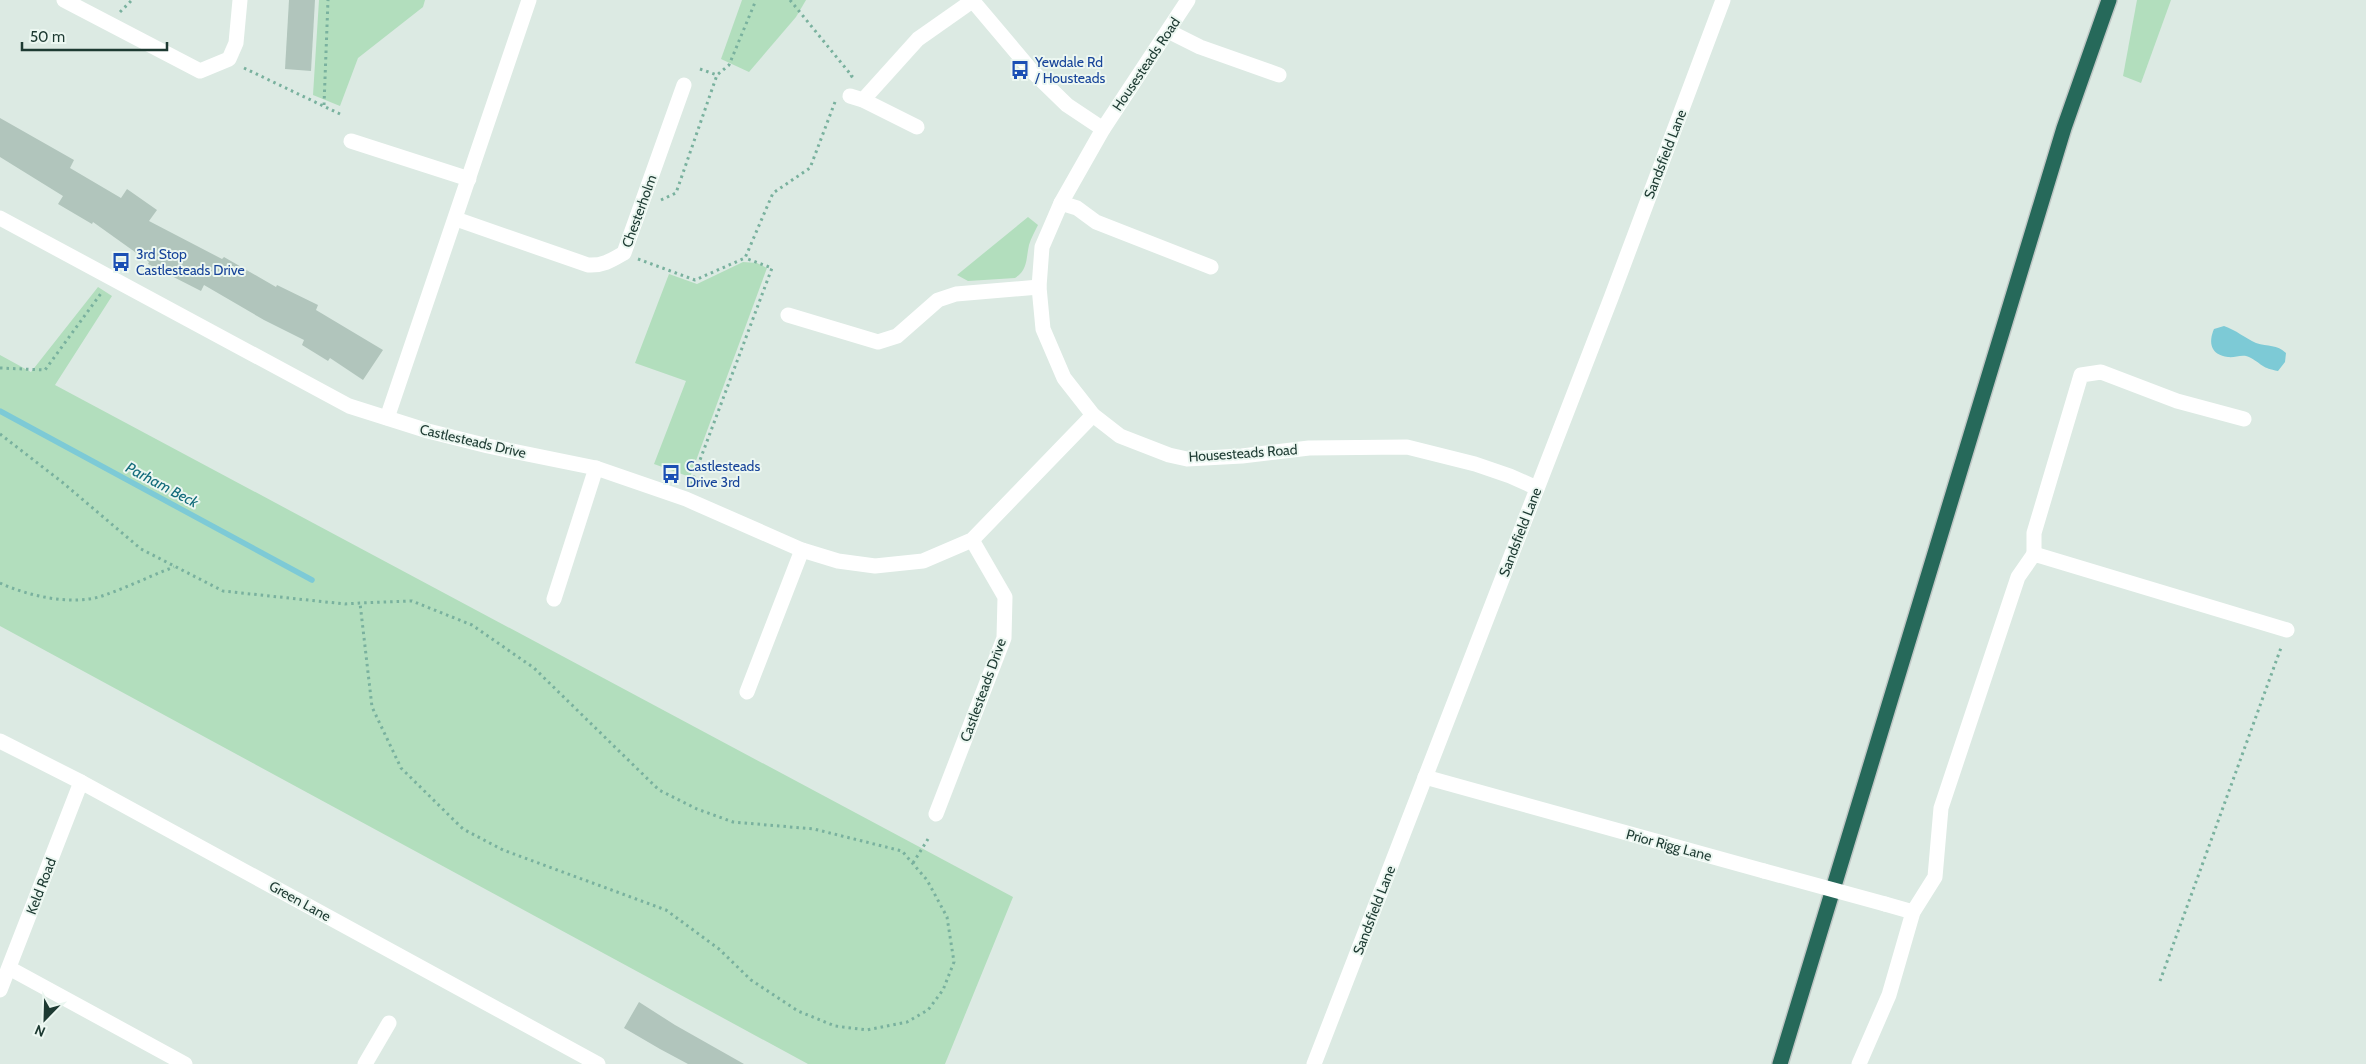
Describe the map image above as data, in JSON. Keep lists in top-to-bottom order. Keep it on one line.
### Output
{"streets":{"street":["Housesteads Road","Sandsfield Lane","Chesterholm","Castlesteads Drive","Prior Rigg Lane","Keld Road","Green Lane"]},"crossings":[["Housesteads Road","Sandsfield Lane"],["Housesteads Road","Castlesteads Drive"],["Sandsfield Lane","Prior Rigg Lane"],["Keld Road","Green Lane"]],"water":["Parham Beck"],"places":{"bus stop":["Yewdale Rd / Housteads","3rd Stop Castlesteads Drive","Castlesteads Drive 3rd"]},"scale_bar":"50 m","north":"bottom left"}
